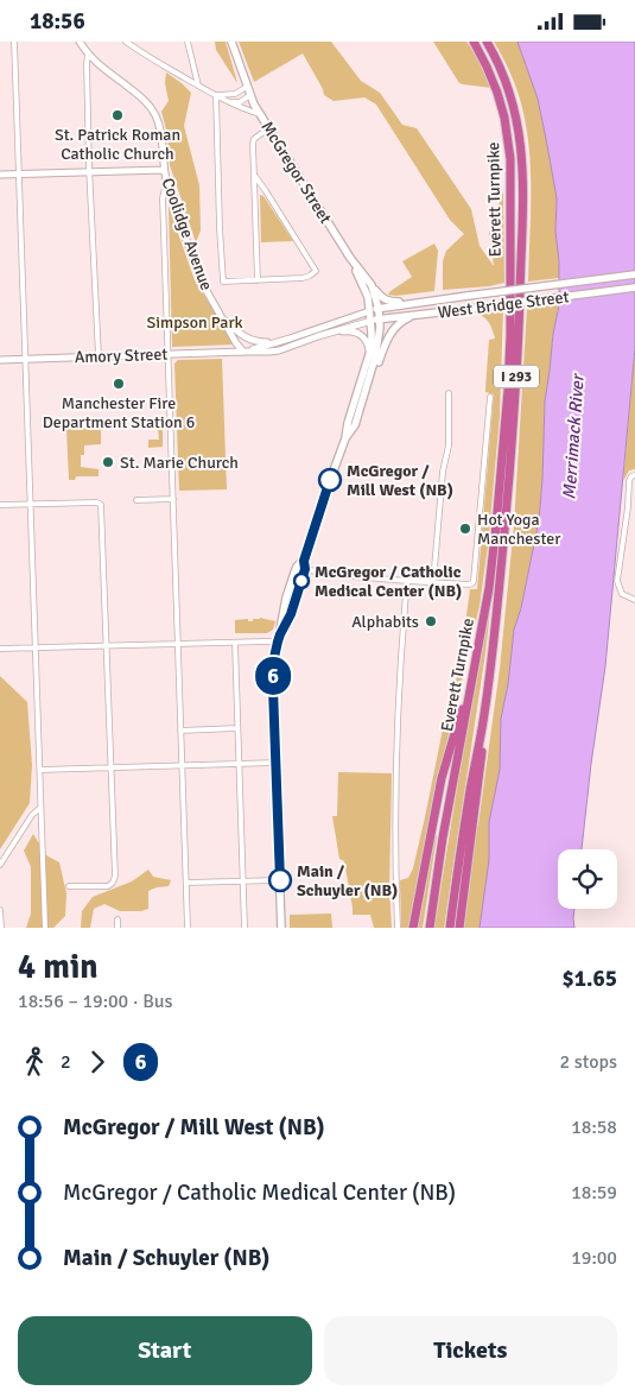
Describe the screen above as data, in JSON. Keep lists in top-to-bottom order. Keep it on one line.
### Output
{"streets":{"highway":["Everett Turnpike","I 293"],"main road":["McGregor Street","West Bridge Street","Amory Street"],"street":["Coolidge Avenue"]},"crossings":[["McGregor Street","West Bridge Street"],["McGregor Street","Amory Street"],["Coolidge Avenue","Amory Street"],["West Bridge Street","Amory Street"]],"water":["Merrimack River"],"parks":["Simpson Park"],"places":["St. Patrick Roman Catholic Church","Manchester Fire Department Station 6","St. Marie Church","McGregor / Mill West (NB)","Hot Yoga Manchester","McGregor / Catholic Medical Center (NB)","Alphabits","Main / Schuyler (NB)"],"lines":["bus line 6"],"page":{"status":"18:56","on_map":"6","heading":["4 min","18:56 – 19:00 · Bus","$1.65"],"legs":["2","6","2 stops"],"list":[{"name":"McGregor / Mill West (NB)","value":"18:58"},{"name":"McGregor / Catholic Medical Center (NB)","value":"18:59"},{"name":"Main / Schuyler (NB)","value":"19:00"}],"buttons":["Start","Tickets"]}}
